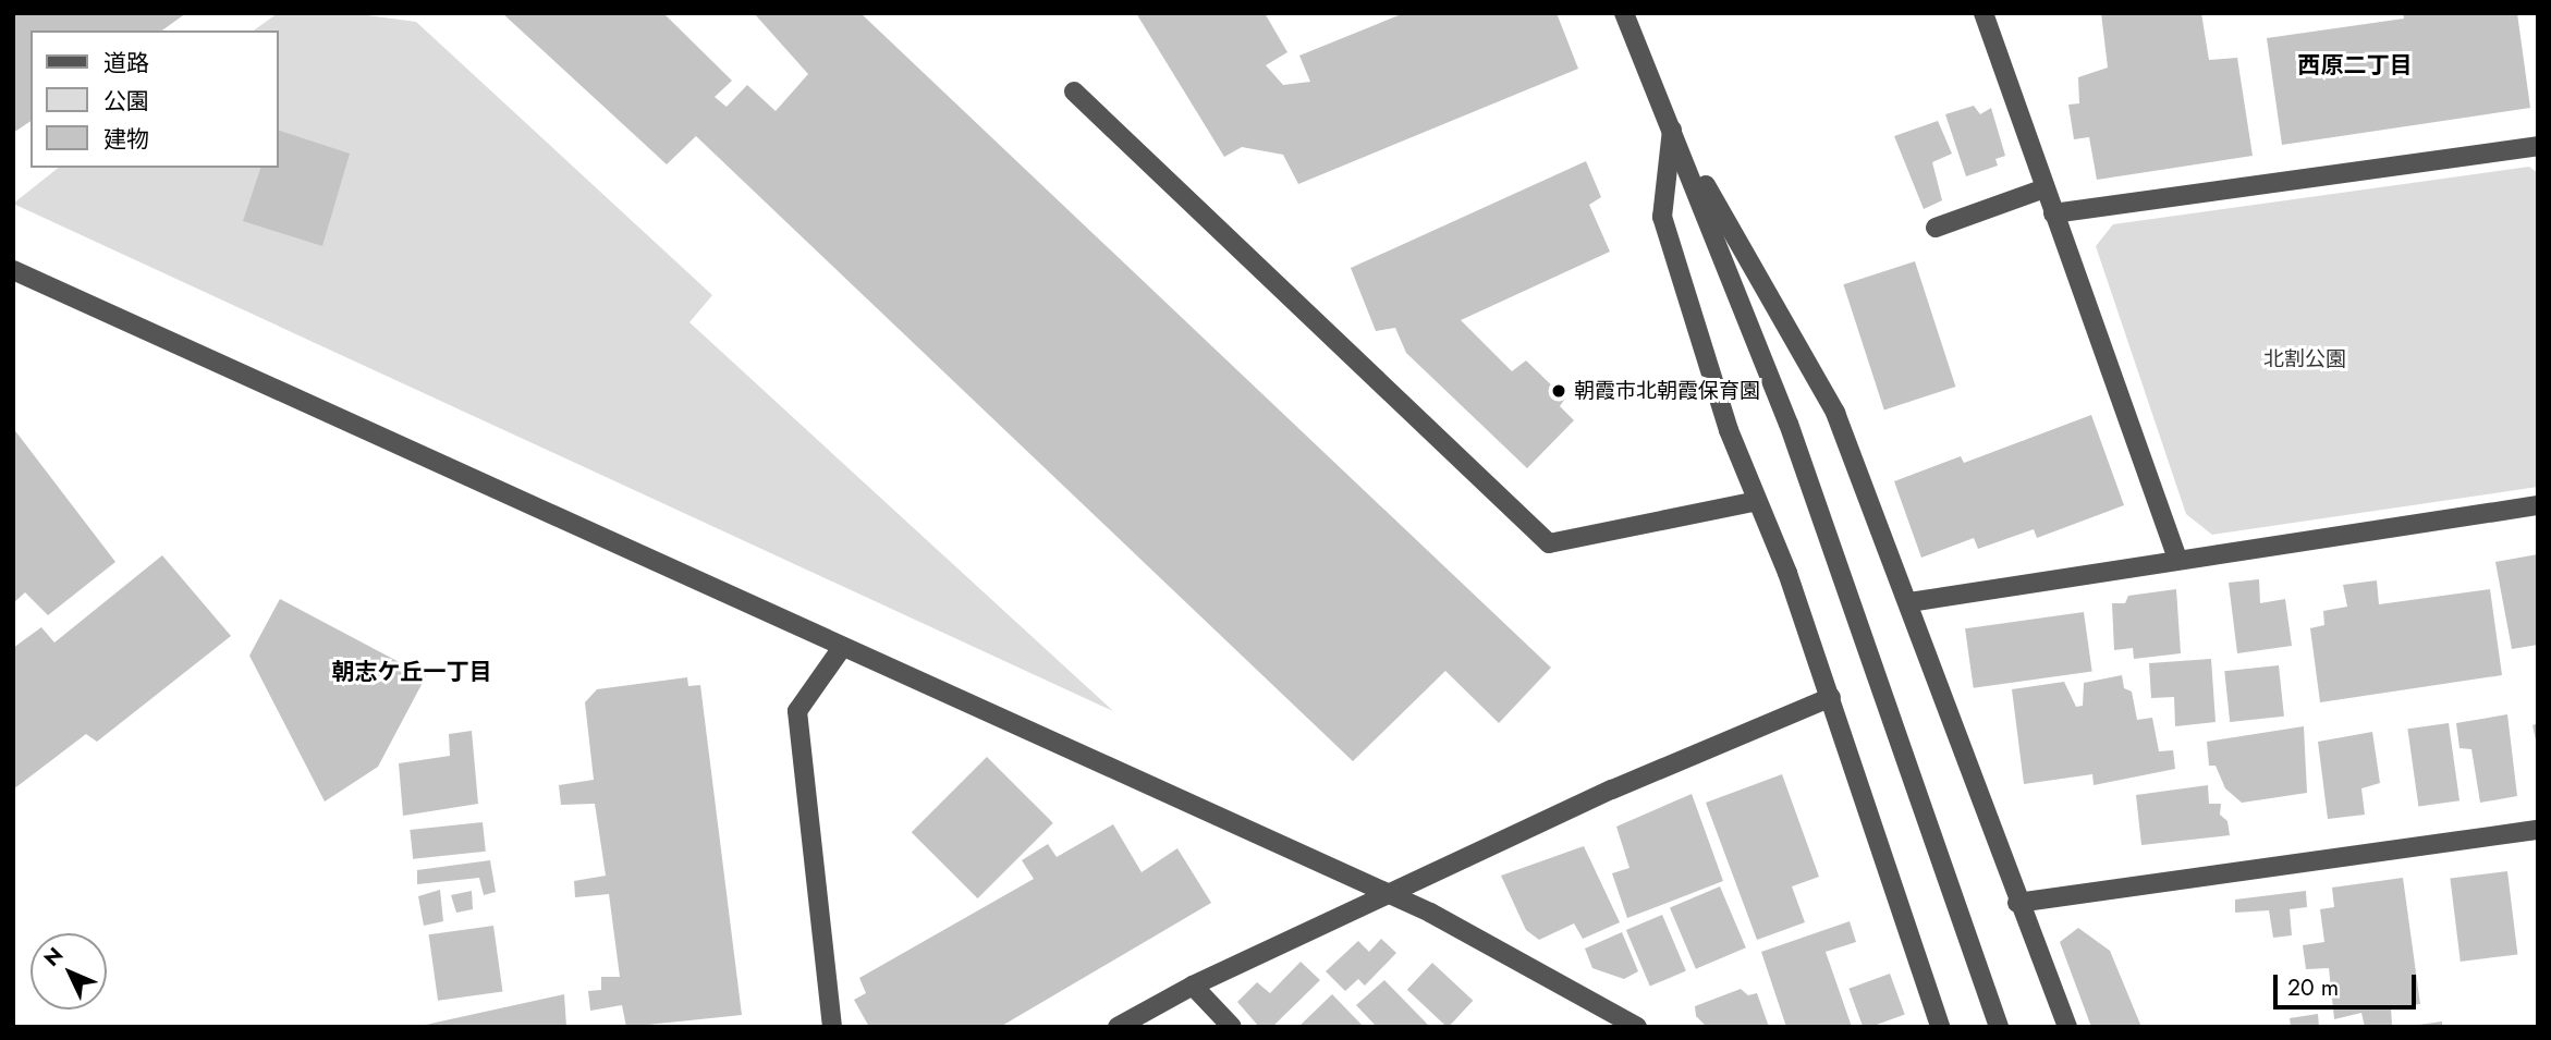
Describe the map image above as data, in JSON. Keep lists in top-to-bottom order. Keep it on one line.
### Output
{"districts":["西原二丁目","朝志ケ丘一丁目"],"parks":["北割公園"],"places":["朝霞市北朝霞保育園"],"legend":["道路","公園","建物"],"scale_bar":"20 m","north":"top left"}
